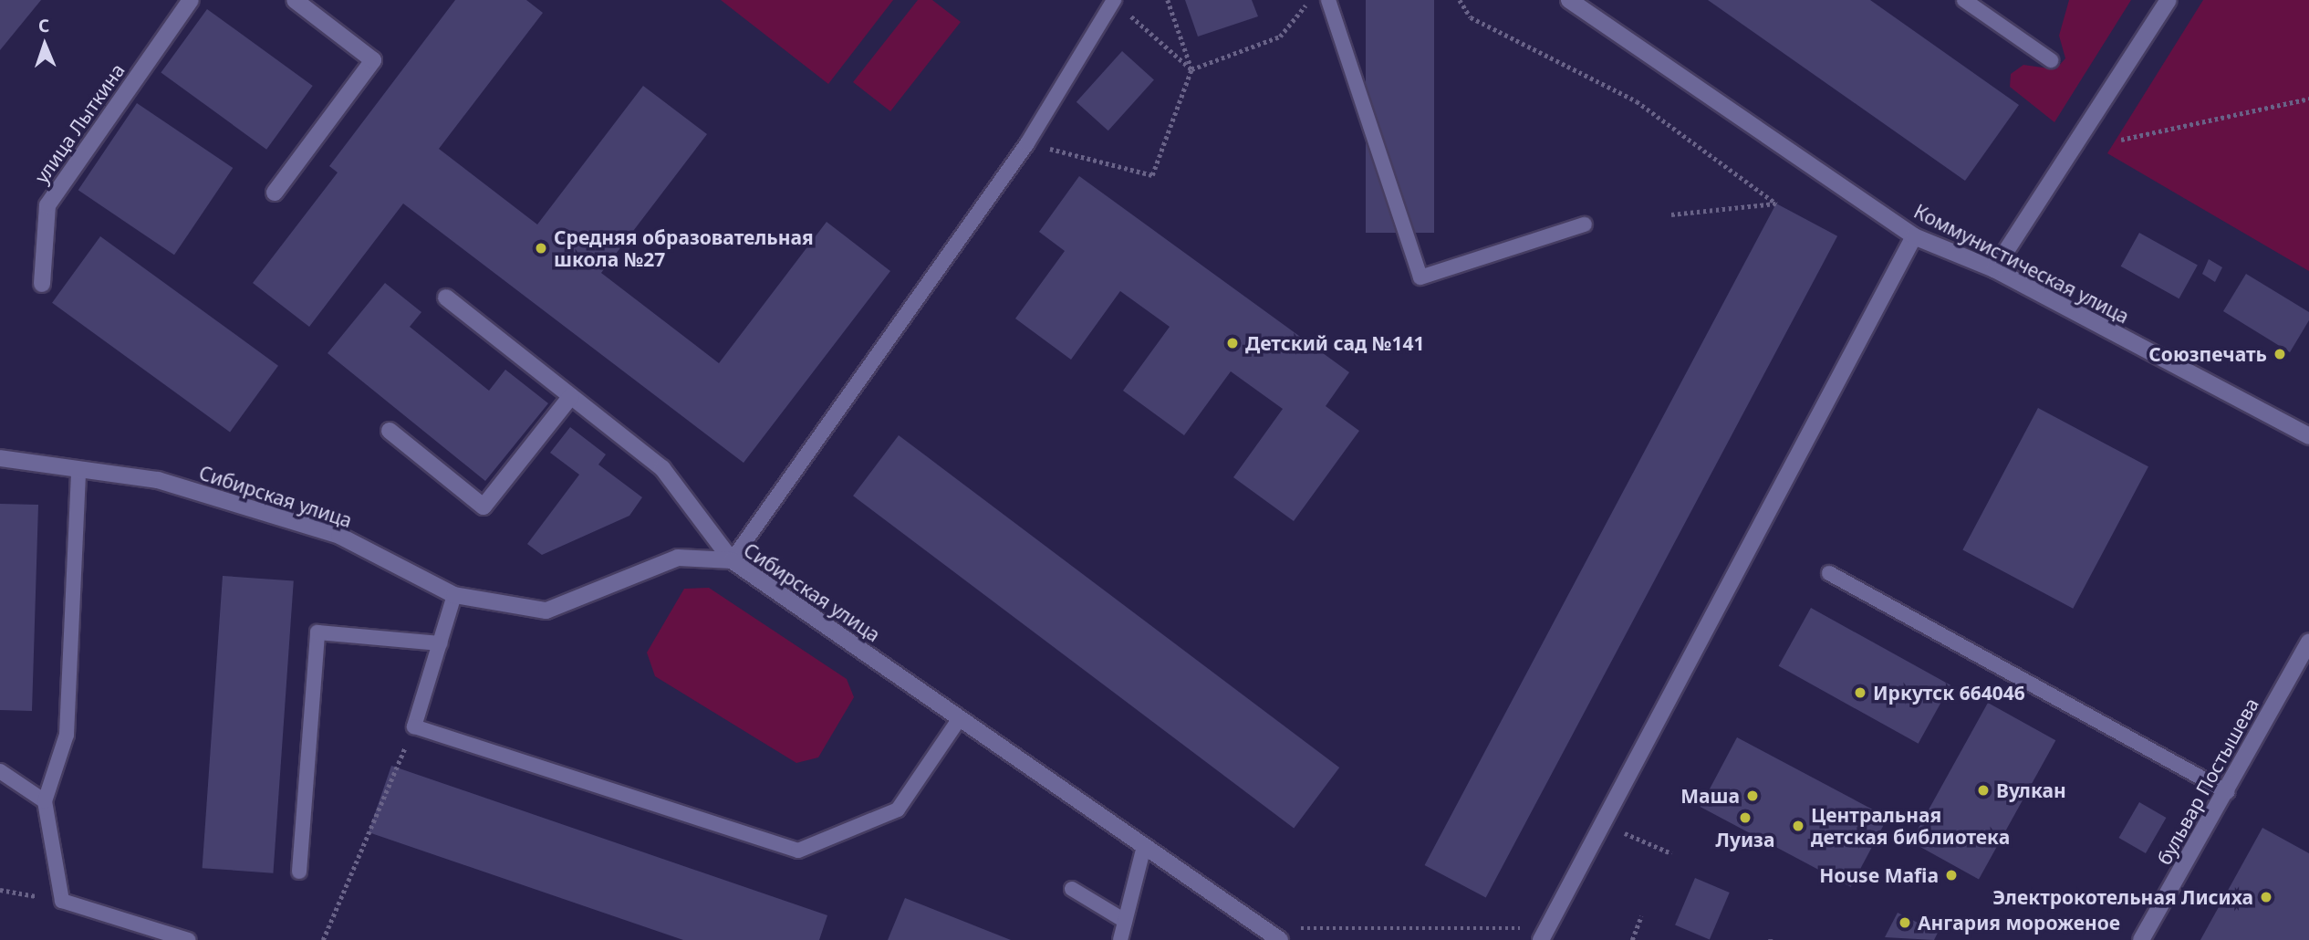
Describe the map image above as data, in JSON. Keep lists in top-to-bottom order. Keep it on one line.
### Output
{"streets":{"street":["улица Лыткина","Коммунистическая улица","Сибирская улица","бульвар Постышева"]},"places":["Средняя образовательная школа №27","Детский сад №141","Союзпечать","Иркутск 664046","Вулкан","Маша","Луиза","Центральная детская библиотека","House Mafia","Электрокотельная Лисиха","Ангария мороженое"],"north":"top"}
